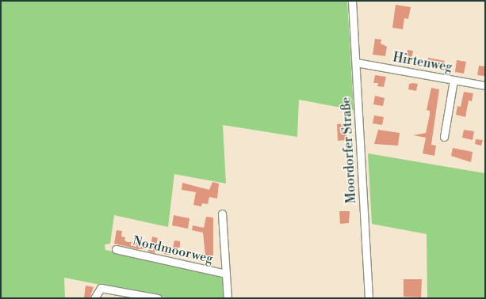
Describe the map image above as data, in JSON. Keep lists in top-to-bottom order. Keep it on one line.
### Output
{"streets":{"street":["Hirtenweg","Moordorfer Straße","Nordmoorweg"]},"crossings":[["Hirtenweg","Moordorfer Straße"]]}
